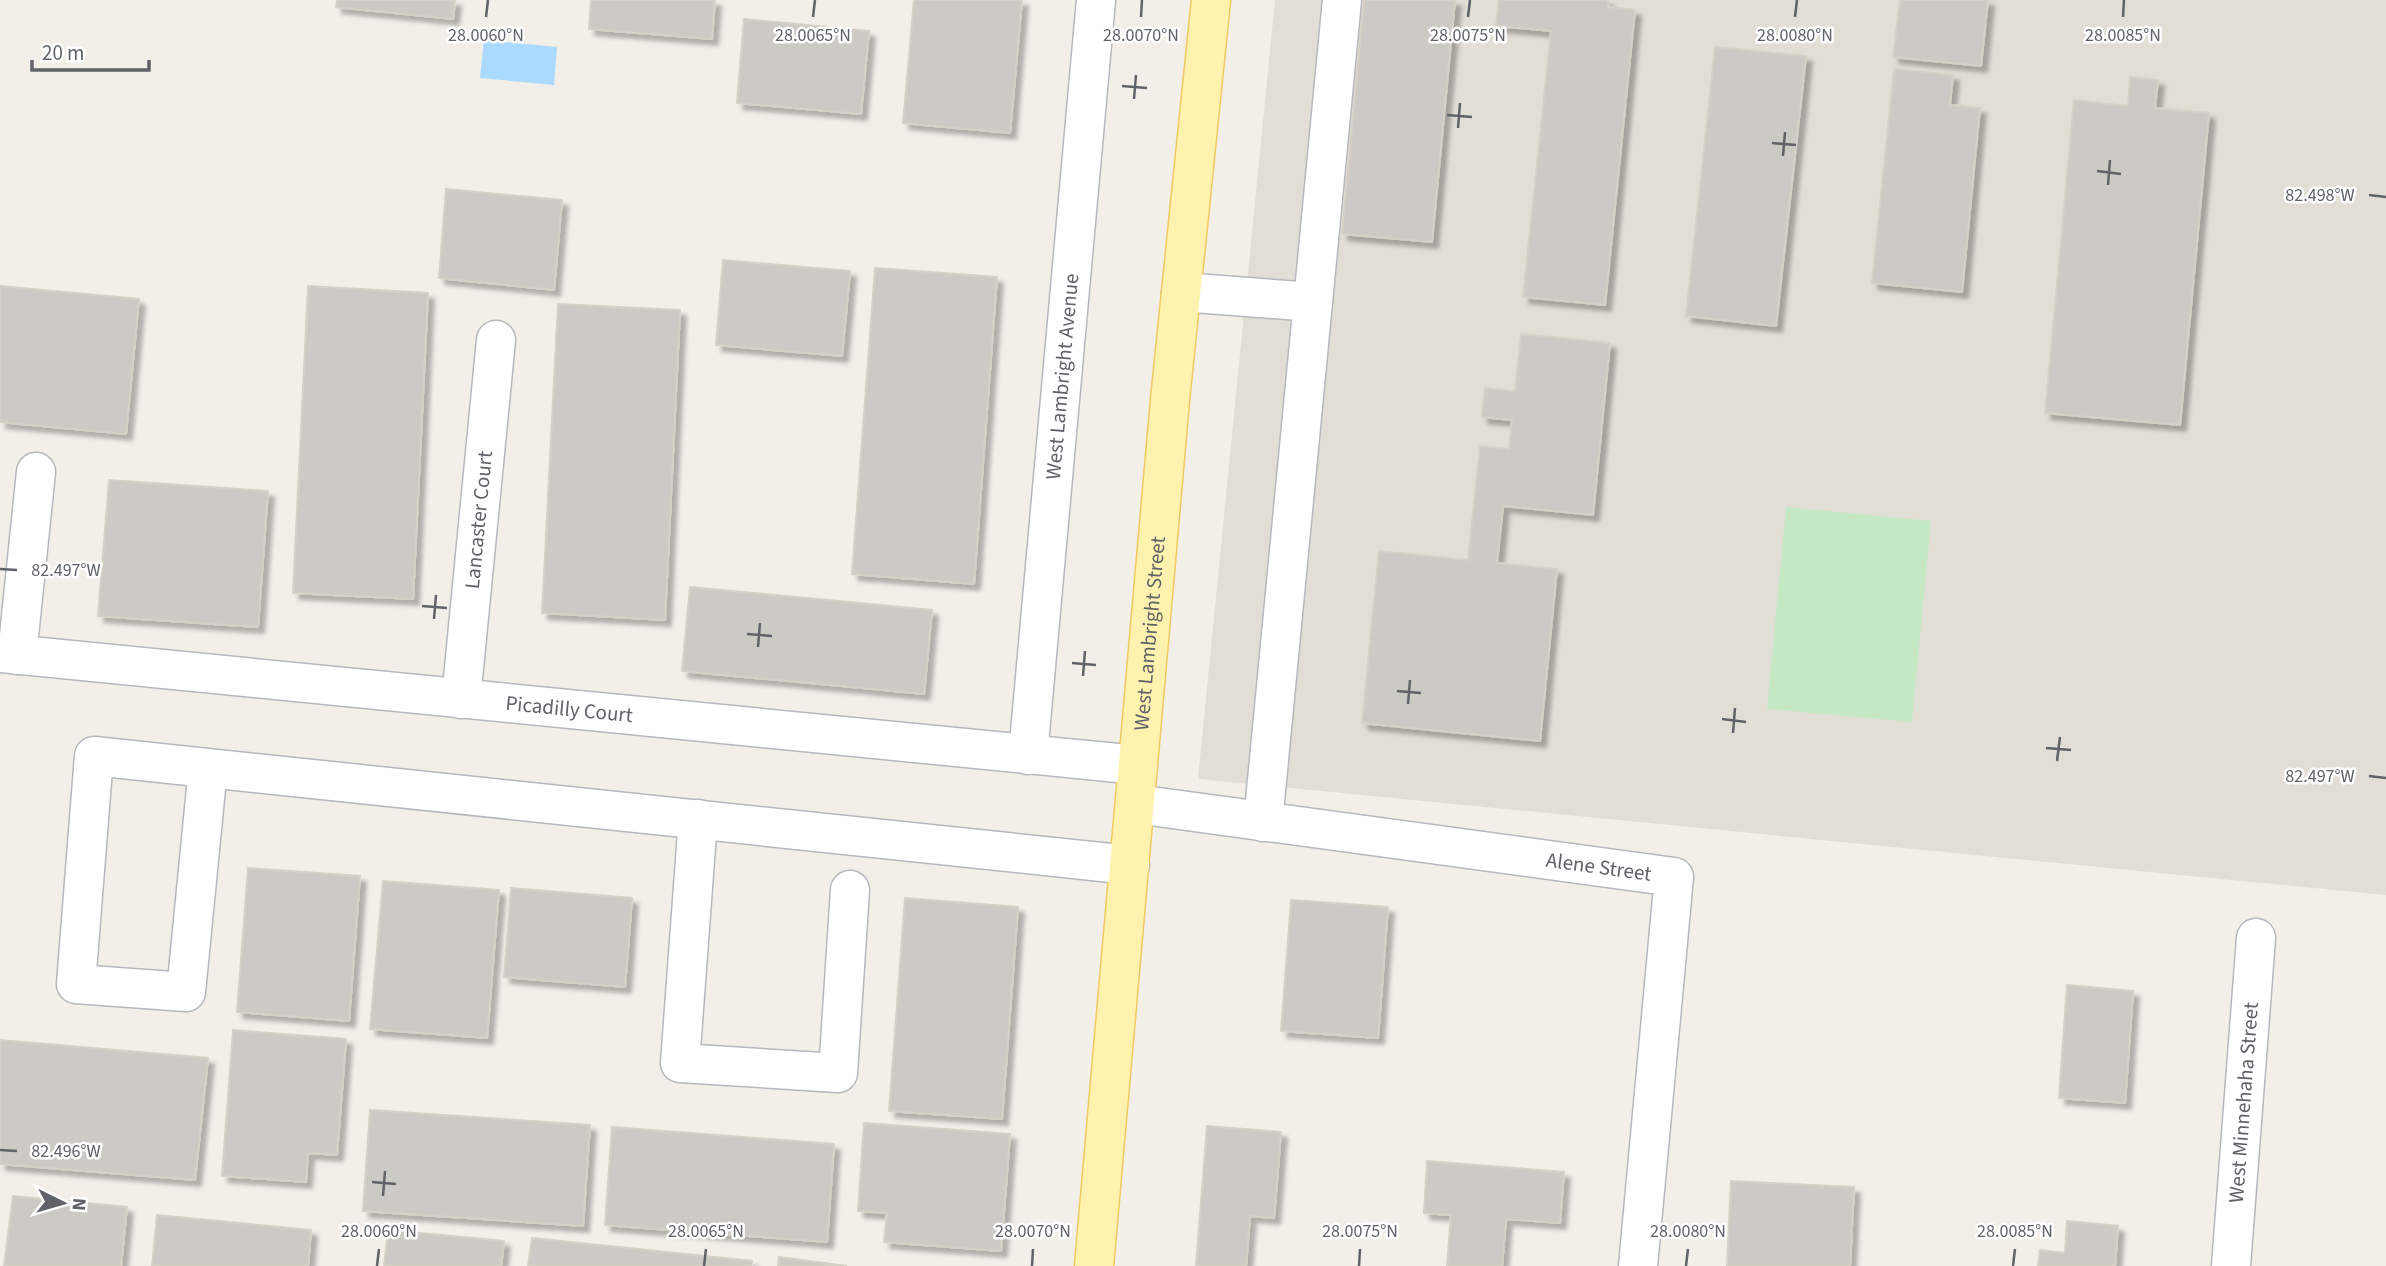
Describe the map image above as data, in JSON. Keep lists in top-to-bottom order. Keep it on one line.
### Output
{"streets":{"main road":["West Lambright Street"],"street":["West Lambright Avenue","Lancaster Court","Picadilly Court","Alene Street","West Minnehaha Street"]},"crossings":[["West Lambright Avenue","Picadilly Court"],["Lancaster Court","Picadilly Court"],["West Lambright Street","Picadilly Court"],["West Lambright Street","Alene Street"]],"scale_bar":"20 m","north":"right","coordinates":["28.0060°N","28.0065°N","28.0070°N","28.0075°N","28.0080°N","28.0085°N","82.498°W","82.497°W","82.496°W"]}
